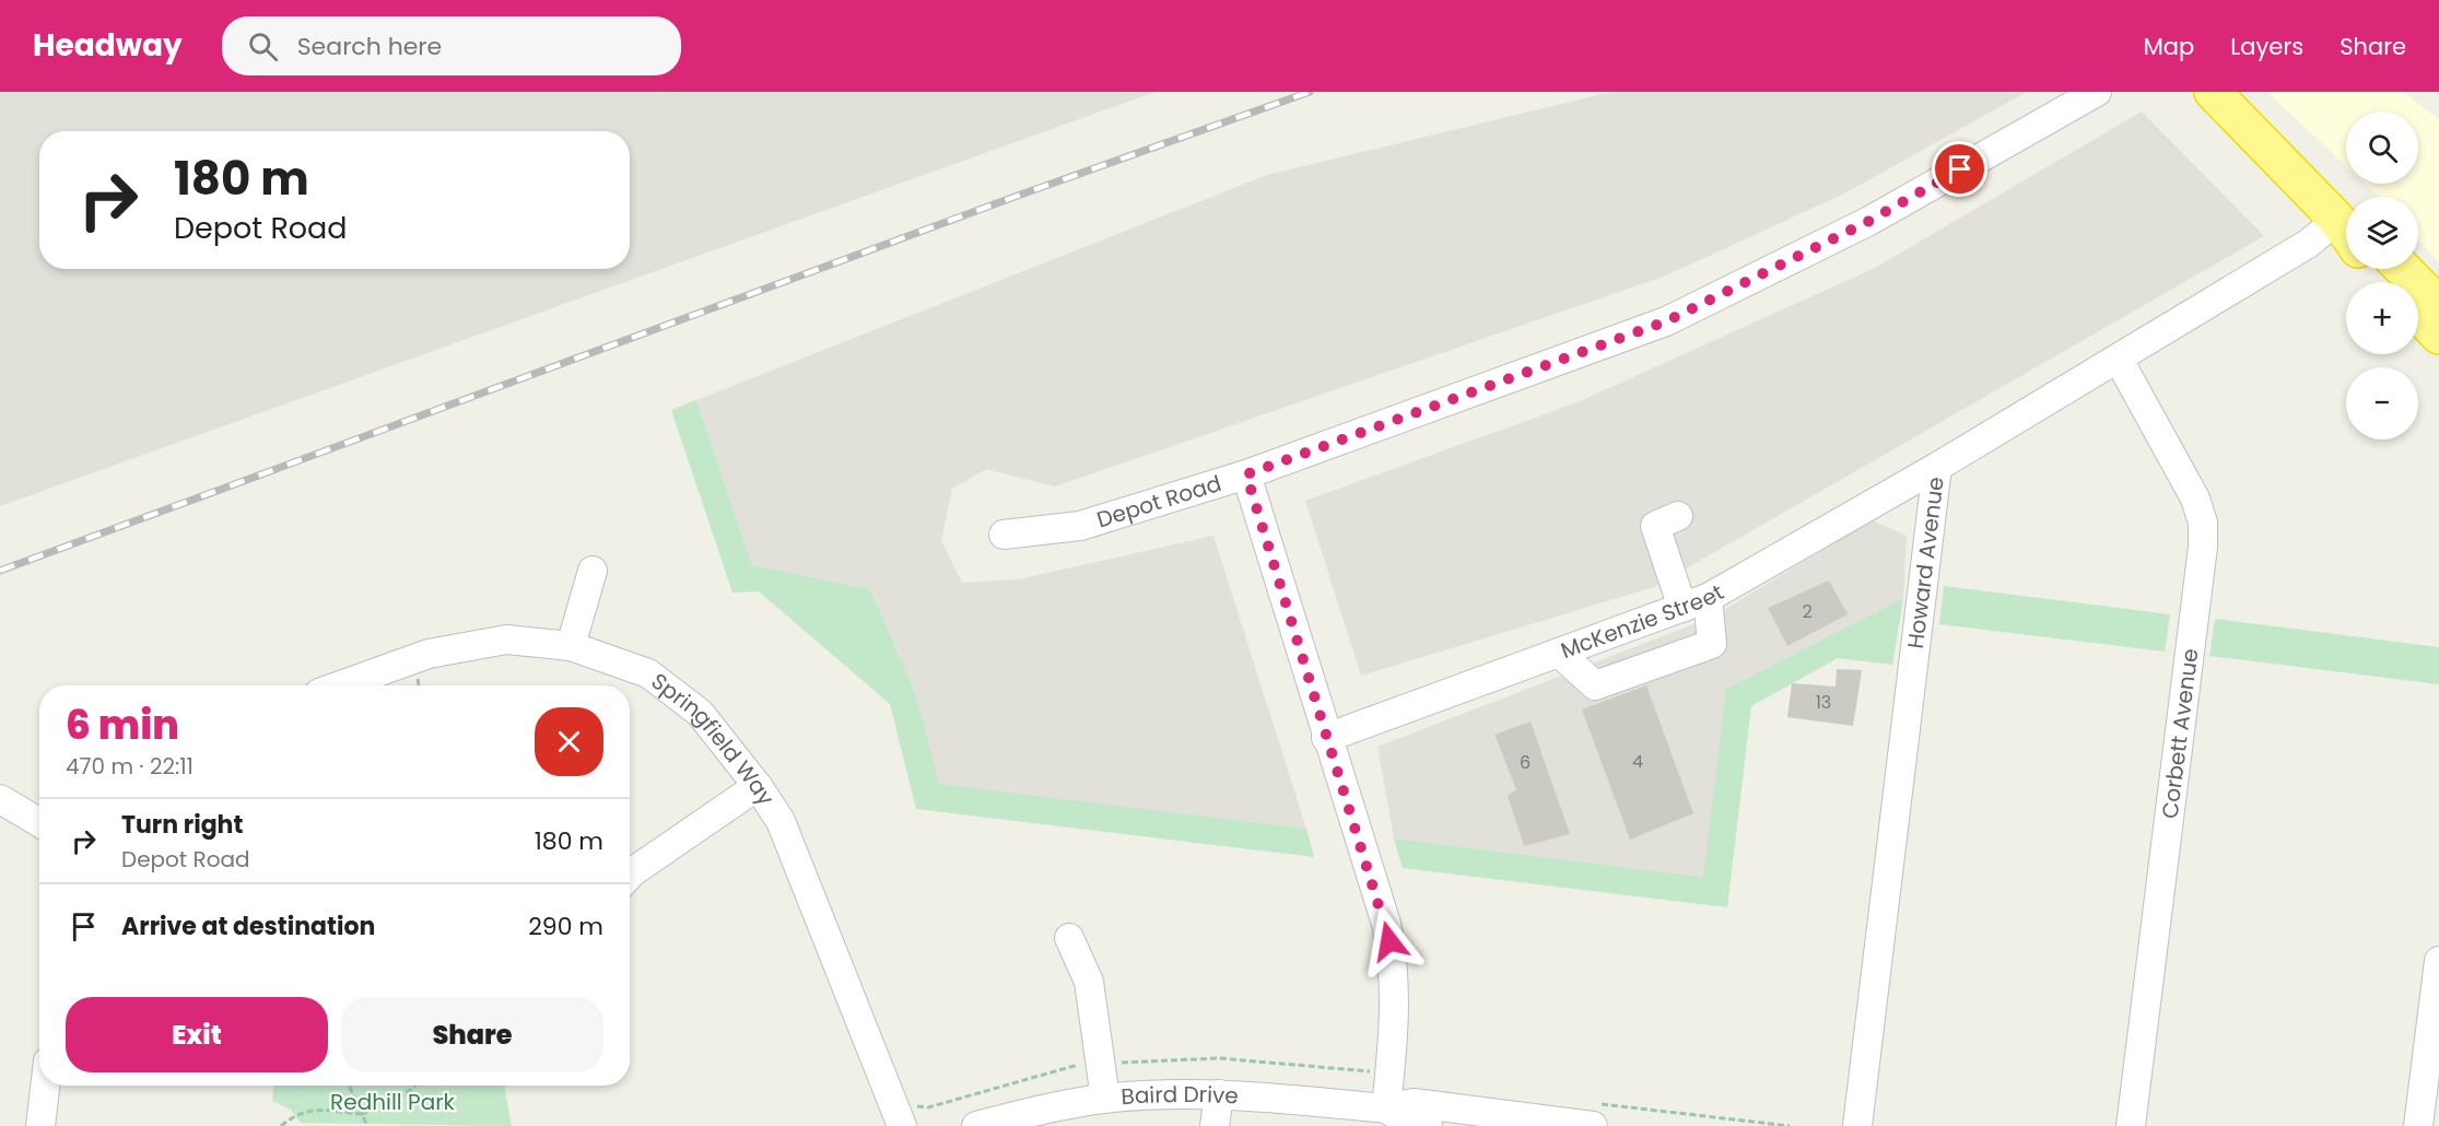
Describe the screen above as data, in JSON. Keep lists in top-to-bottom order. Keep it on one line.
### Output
{"streets":{"street":["Depot Road","Howard Avenue","McKenzie Street","Corbett Avenue","Springfield Way","Baird Drive"]},"crossings":[["Howard Avenue","McKenzie Street"],["Howard Avenue","Corbett Avenue"]],"parks":["Redhill Park"],"house_numbers":["2","13","4","6"],"page":{"header":"Headway","search":"Search here","nav":["Map","Layers","Share"],"map_buttons":["+","−"],"turn":["180 m","Depot Road"],"heading":["6 min","470 m · 22:11"],"list":[{"name":"Turn right","note":"Depot Road","value":"180 m"},{"name":"Arrive at destination","value":"290 m"}],"buttons":["Exit","Share"]}}
